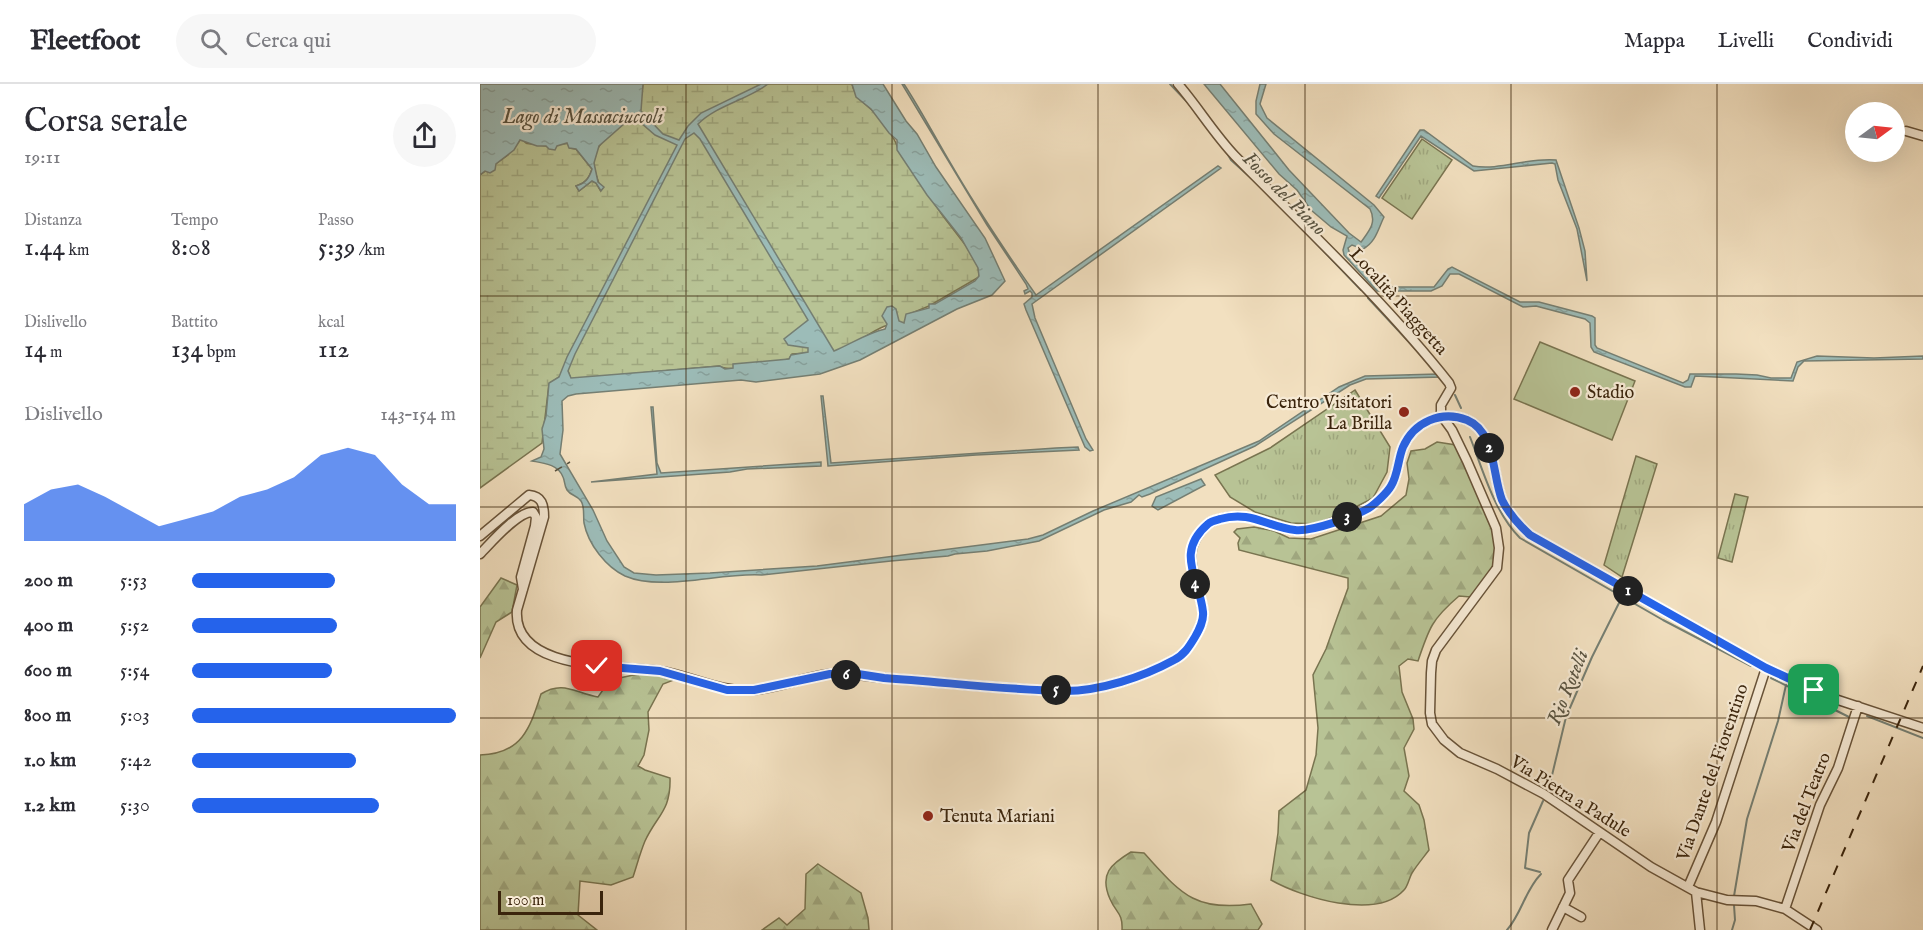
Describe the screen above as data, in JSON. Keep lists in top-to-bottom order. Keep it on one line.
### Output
{"streets":{"street":["Località Piaggetta","Via Dante del Fiorentino","Via Pietra a Padule","Via del Teatro"]},"crossings":[["Località Piaggetta","Via Pietra a Padule"],["Via Dante del Fiorentino","Via Pietra a Padule"],["Via Pietra a Padule","Via del Teatro"]],"water":["Lago di Massaciuccoli","Fosso del Piano","Rio Rotelli"],"places":["Stadio","Centro Visitatori La Brilla","Tenuta Mariani"],"scale_bar":"100 m","north":"right","page":{"header":"Fleetfoot","search":"Cerca qui","nav":["Mappa","Livelli","Condividi"],"heading":["Corsa serale","19:11"],"stats":[["Distanza","1.44 km"],["Tempo","8:08"],["Passo","5:39 /km"],["Dislivello","14 m"],["Battito","134 bpm"],["kcal","112"]],"chart":["Dislivello","143–154 m"],"pins":["2","3","4","1","6","5"],"list":[{"name":"200 m","note":"5:53"},{"name":"400 m","note":"5:52"},{"name":"600 m","note":"5:54"},{"name":"800 m","note":"5:03"},{"name":"1.0 km","note":"5:42"},{"name":"1.2 km","note":"5:30"}],"scale":"100 m"}}
